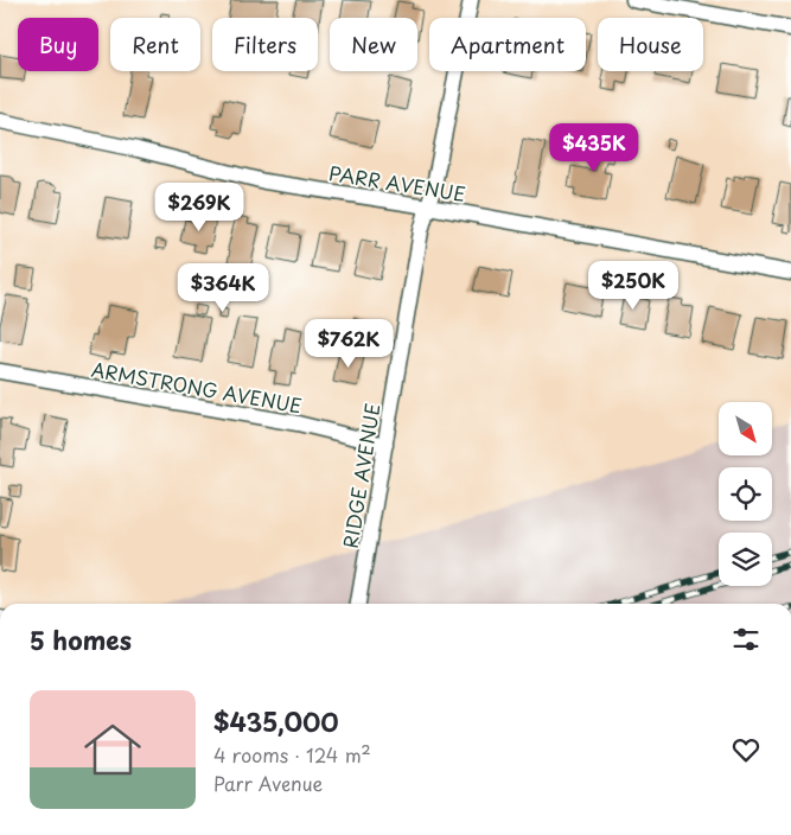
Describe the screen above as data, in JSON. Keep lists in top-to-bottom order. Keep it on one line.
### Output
{"streets":{"street":["PARR AVENUE","ARMSTRONG AVENUE","RIDGE AVENUE"]},"crossings":[["PARR AVENUE","RIDGE AVENUE"],["ARMSTRONG AVENUE","RIDGE AVENUE"]],"north":"bottom right","page":{"chip":["Buy","Rent","Filters","New","Apartment","House"],"price":["$435K","$269K","$250K","$364K","$762K"],"heading":"5 homes","list":[{"name":"$435,000","note":"4 rooms · 124 m² · Parr Avenue"}]}}
